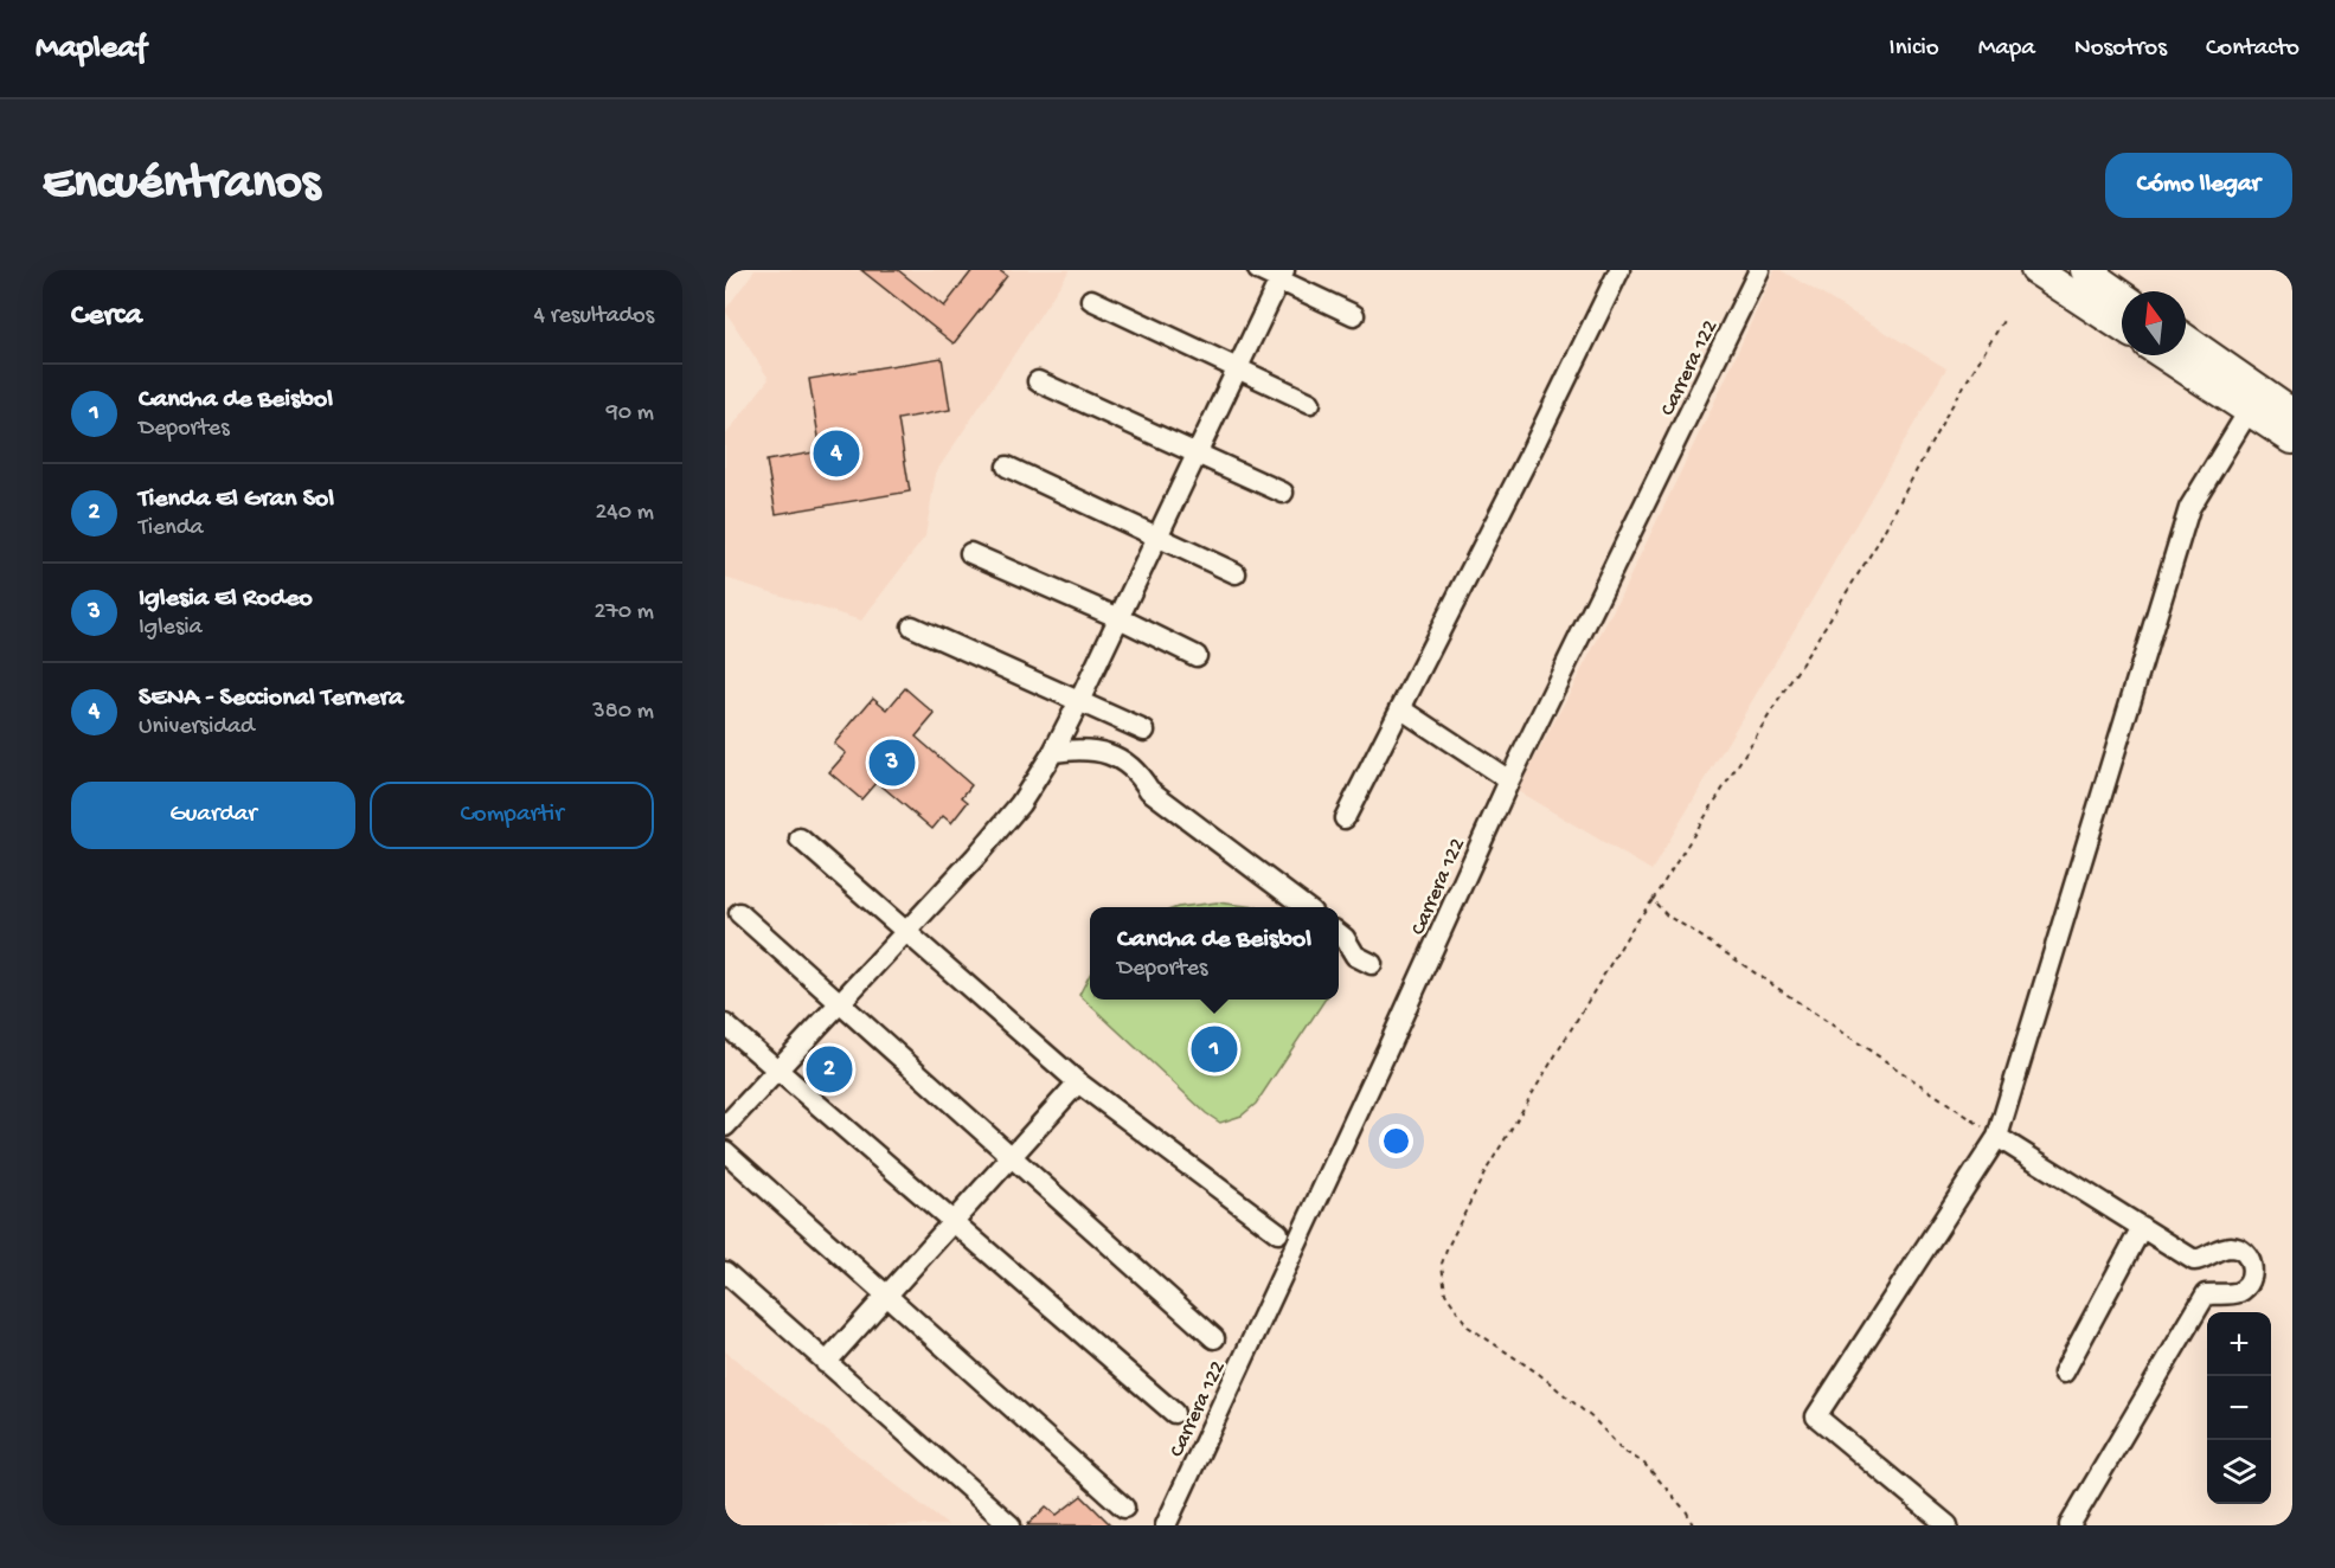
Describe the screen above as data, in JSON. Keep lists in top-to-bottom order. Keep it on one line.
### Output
{"streets":{"street":["Carrera 122"]},"north":"top","page":{"header":"Mapleaf","nav":["Inicio","Mapa","Nosotros","Contacto"],"buttons":["Cómo llegar",["Guardar","Compartir"]],"title":"Encuéntranos","heading":["Cerca","4 resultados"],"list":[{"mark":"1","name":"Cancha de Beisbol","note":"Deportes","value":"90 m"},{"mark":"2","name":"Tienda El Gran Sol","note":"Tienda","value":"240 m"},{"mark":"3","name":"Iglesia El Rodeo","note":"Iglesia","value":"270 m"},{"mark":"4","name":"SENA - Seccional Ternera","note":"Universidad","value":"380 m"}],"pins":["4","3","1","2"],"popup":["Cancha de Beisbol","Deportes"],"map_buttons":["+","−"]}}
